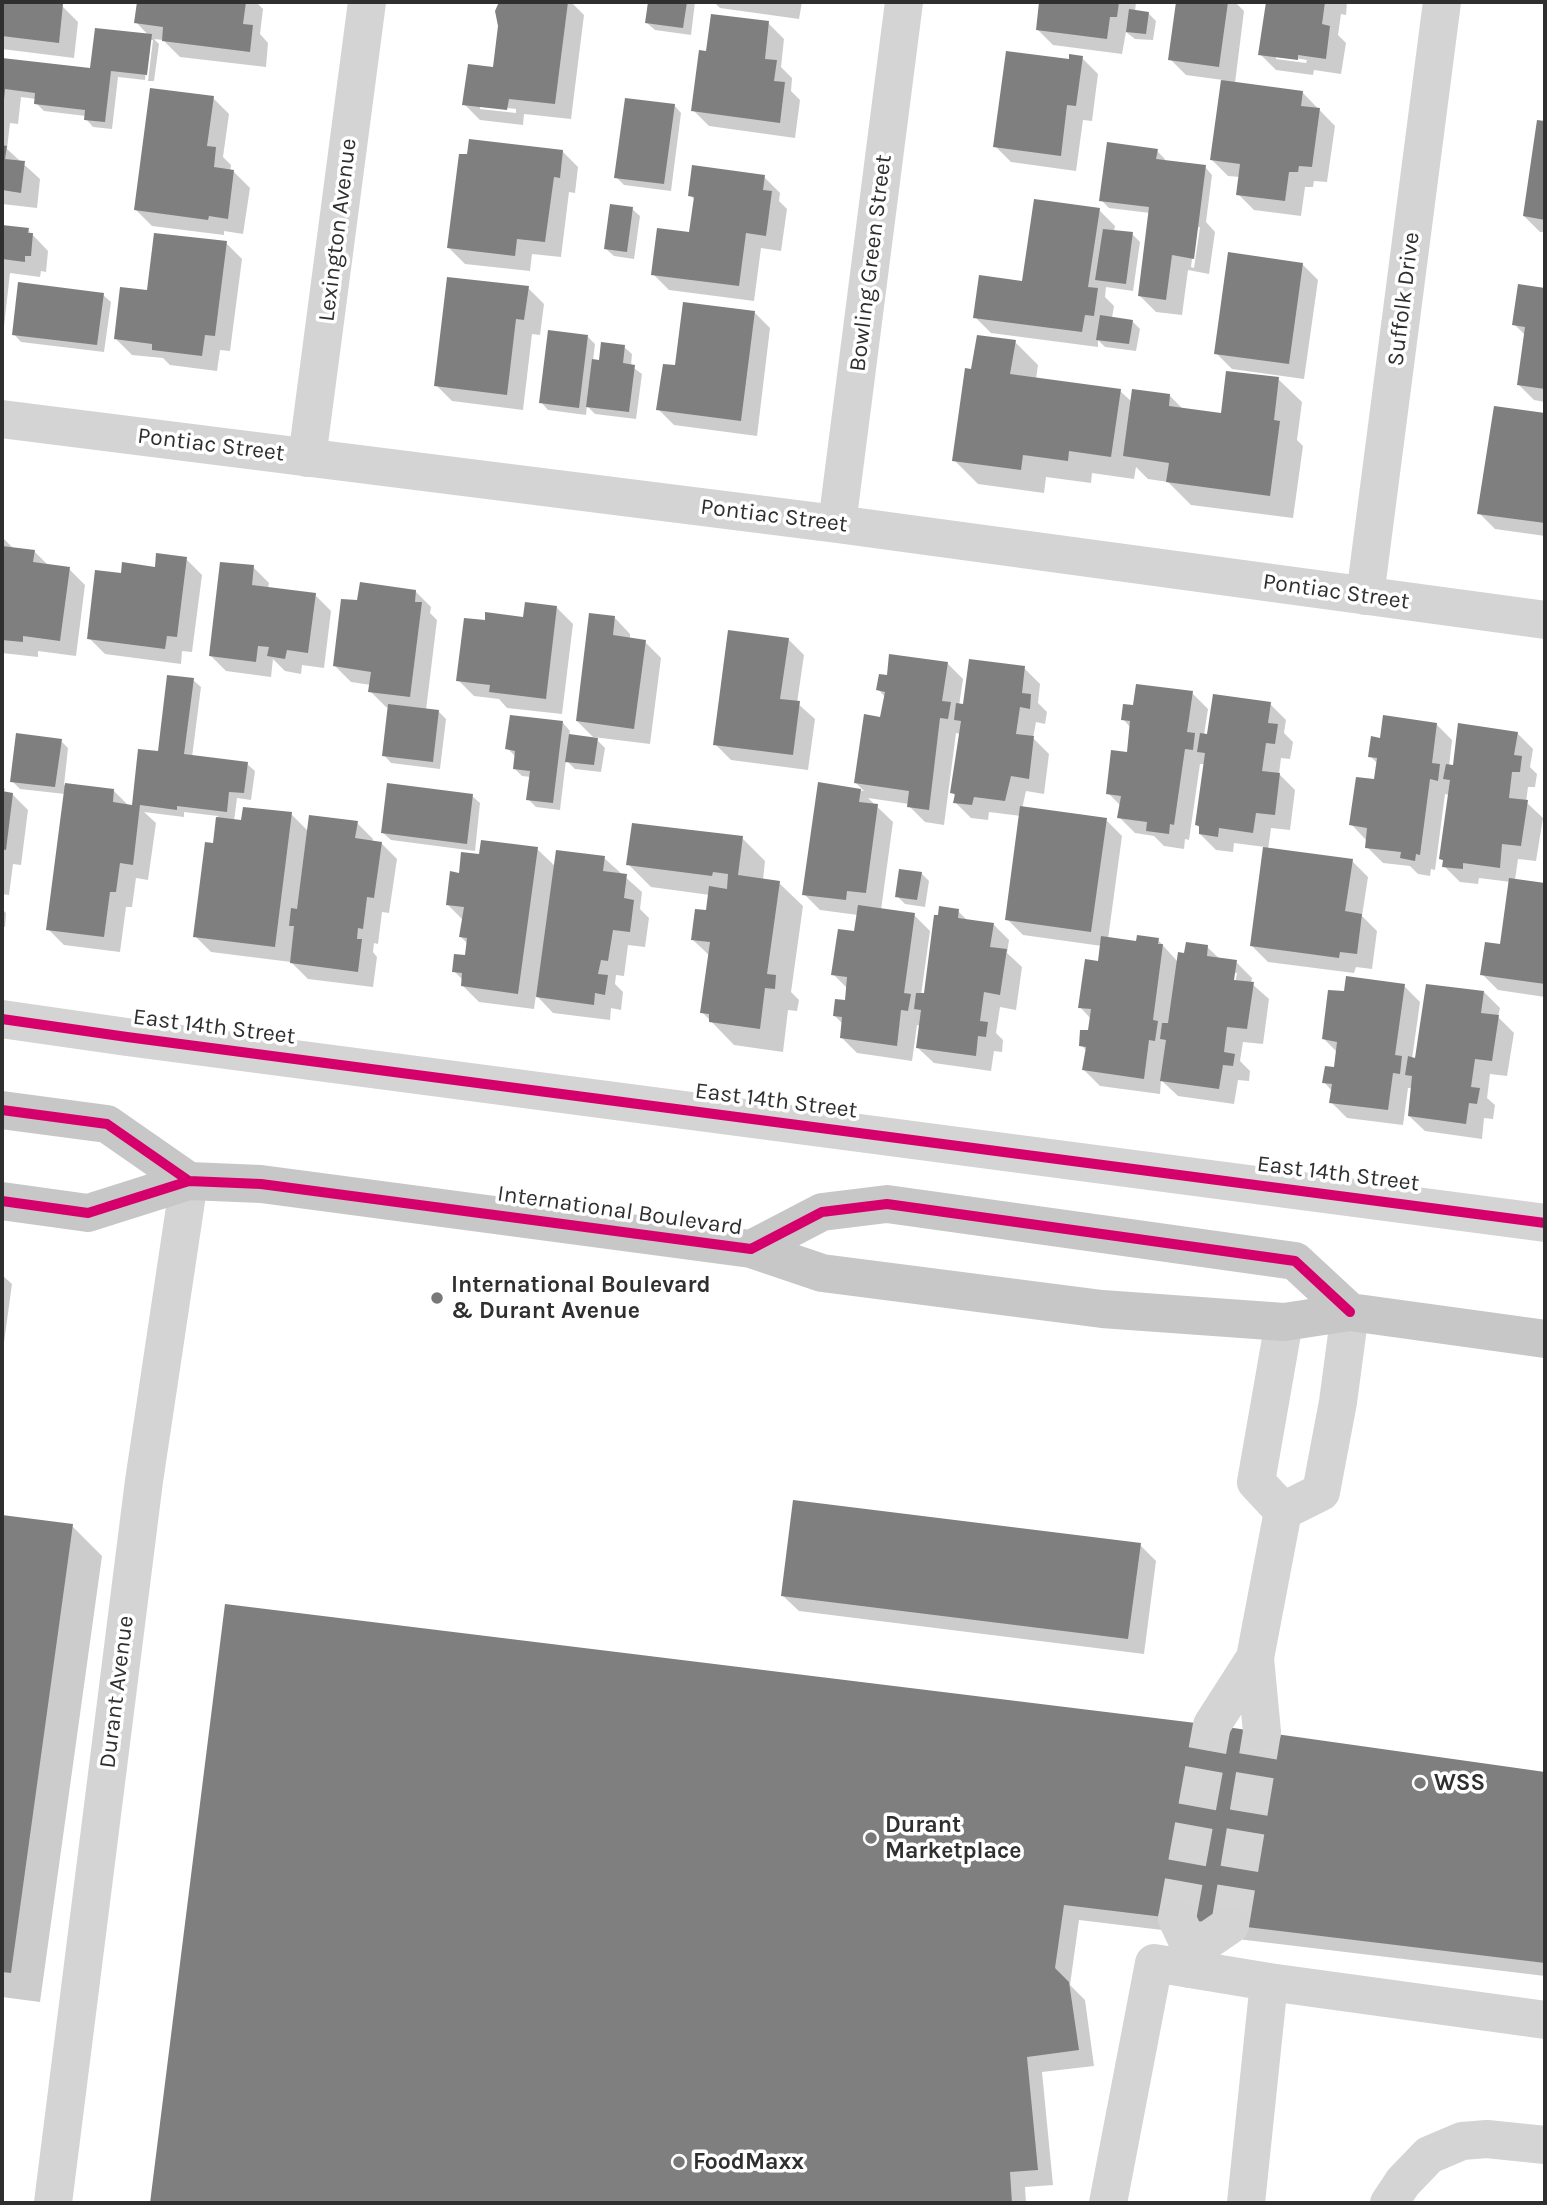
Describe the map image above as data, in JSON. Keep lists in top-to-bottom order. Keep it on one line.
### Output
{"streets":{"main road":["International Boulevard"],"street":["Lexington Avenue","Bowling Green Street","Suffolk Drive","Pontiac Street","East 14th Street","Durant Avenue"]},"crossings":[["Lexington Avenue","Pontiac Street"],["Bowling Green Street","Pontiac Street"],["Suffolk Drive","Pontiac Street"],["International Boulevard","Durant Avenue"]],"places":["International Boulevard & Durant Avenue","WSS","Durant Marketplace","FoodMaxx"]}
